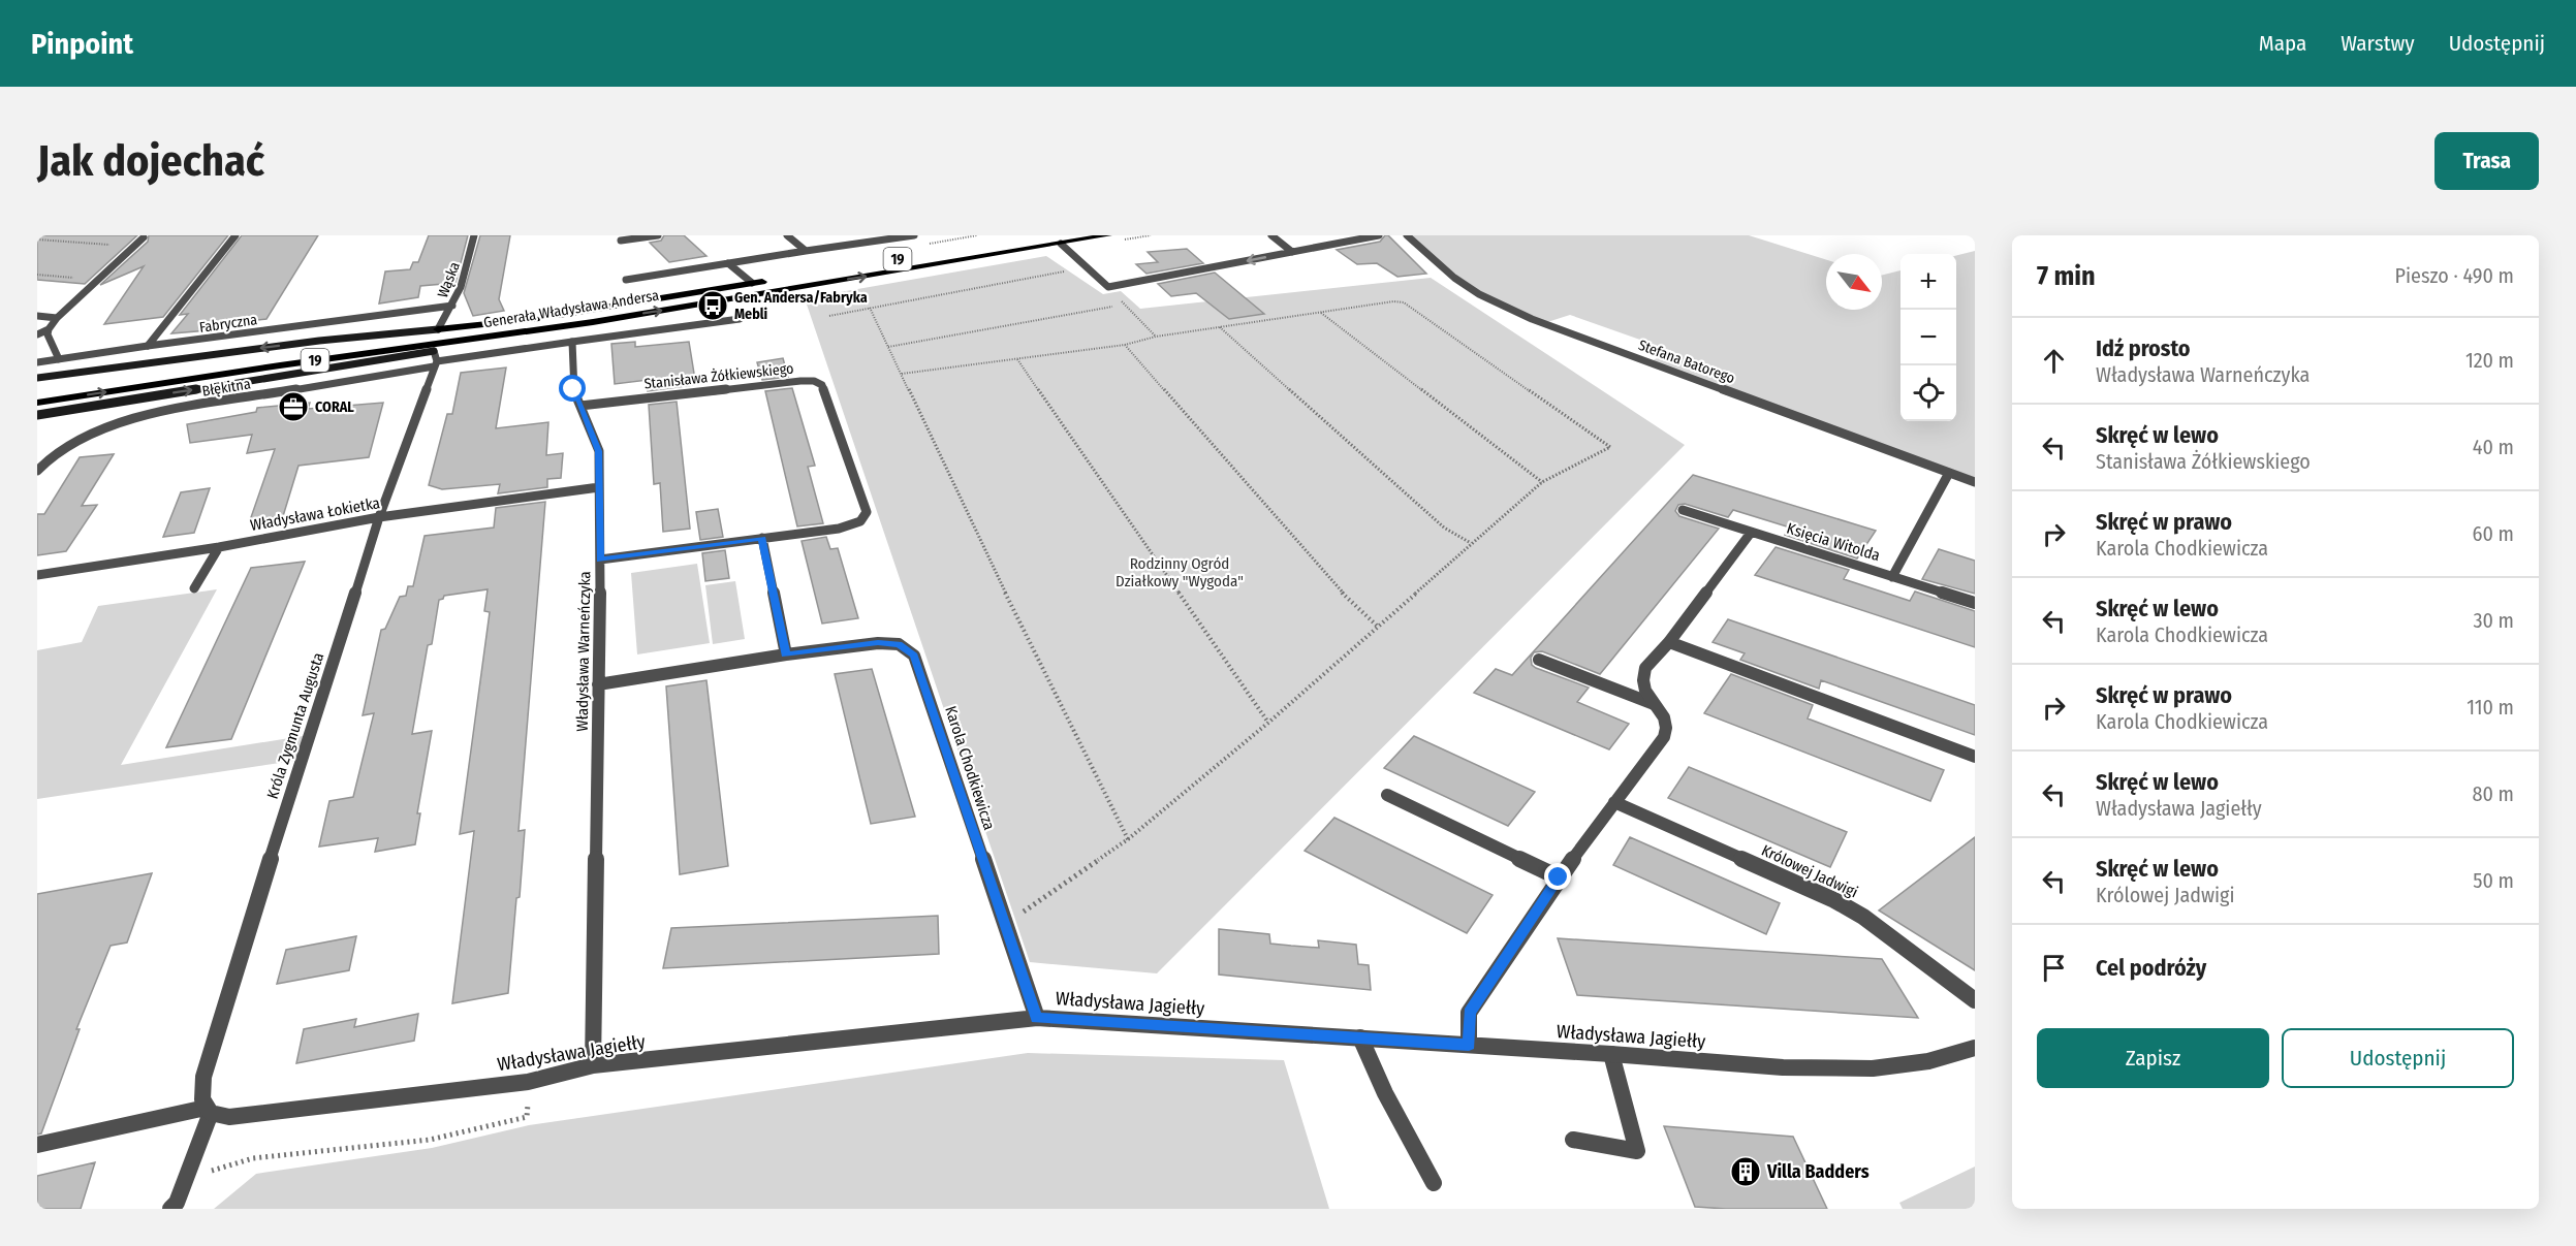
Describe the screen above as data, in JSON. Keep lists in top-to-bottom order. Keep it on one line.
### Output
{"streets":{"highway":["19","Generała Władysława Andersa"],"street":["Wąska","Fabryczna","Stefana Batorego","Stanisława Żółkiewskiego","Błękitna","Władysława Łokietka","Księcia Witolda","Władysława Warneńczyka","Króla Zygmunta Augusta","Karola Chodkiewicza","Królowej Jadwigi","Władysława Jagiełły"]},"crossings":[["Wąska","Fabryczna"],["Stanisława Żółkiewskiego","Władysława Warneńczyka"],["Błękitna","Króla Zygmunta Augusta"],["Władysława Łokietka","Władysława Warneńczyka"],["Władysława Łokietka","Króla Zygmunta Augusta"],["Władysława Warneńczyka","Karola Chodkiewicza"],["Władysława Warneńczyka","Władysława Jagiełły"],["Króla Zygmunta Augusta","Władysława Jagiełły"],["Karola Chodkiewicza","Władysława Jagiełły"]],"parks":["Rodzinny Ogród Działkowy \"Wygoda\""],"places":{"bus stop":["Gen. Andersa/Fabryka Mebli"],"office":["CORAL"],"building":["Villa Badders"]},"north":"bottom right","page":{"header":"Pinpoint","nav":["Mapa","Warstwy","Udostępnij"],"buttons":["Trasa",["Zapisz","Udostępnij"]],"title":"Jak dojechać","heading":["7 min","Pieszo · 490 m"],"map_buttons":["+","−"],"list":[["Idź prosto","Władysława Warneńczyka","120 m"],["Skręć w lewo","Stanisława Żółkiewskiego","40 m"],["Skręć w prawo","Karola Chodkiewicza","60 m"],["Skręć w lewo","Karola Chodkiewicza","30 m"],["Skręć w prawo","Karola Chodkiewicza","110 m"],["Skręć w lewo","Władysława Jagiełły","80 m"],["Skręć w lewo","Królowej Jadwigi","50 m"],"Cel podróży"]}}
